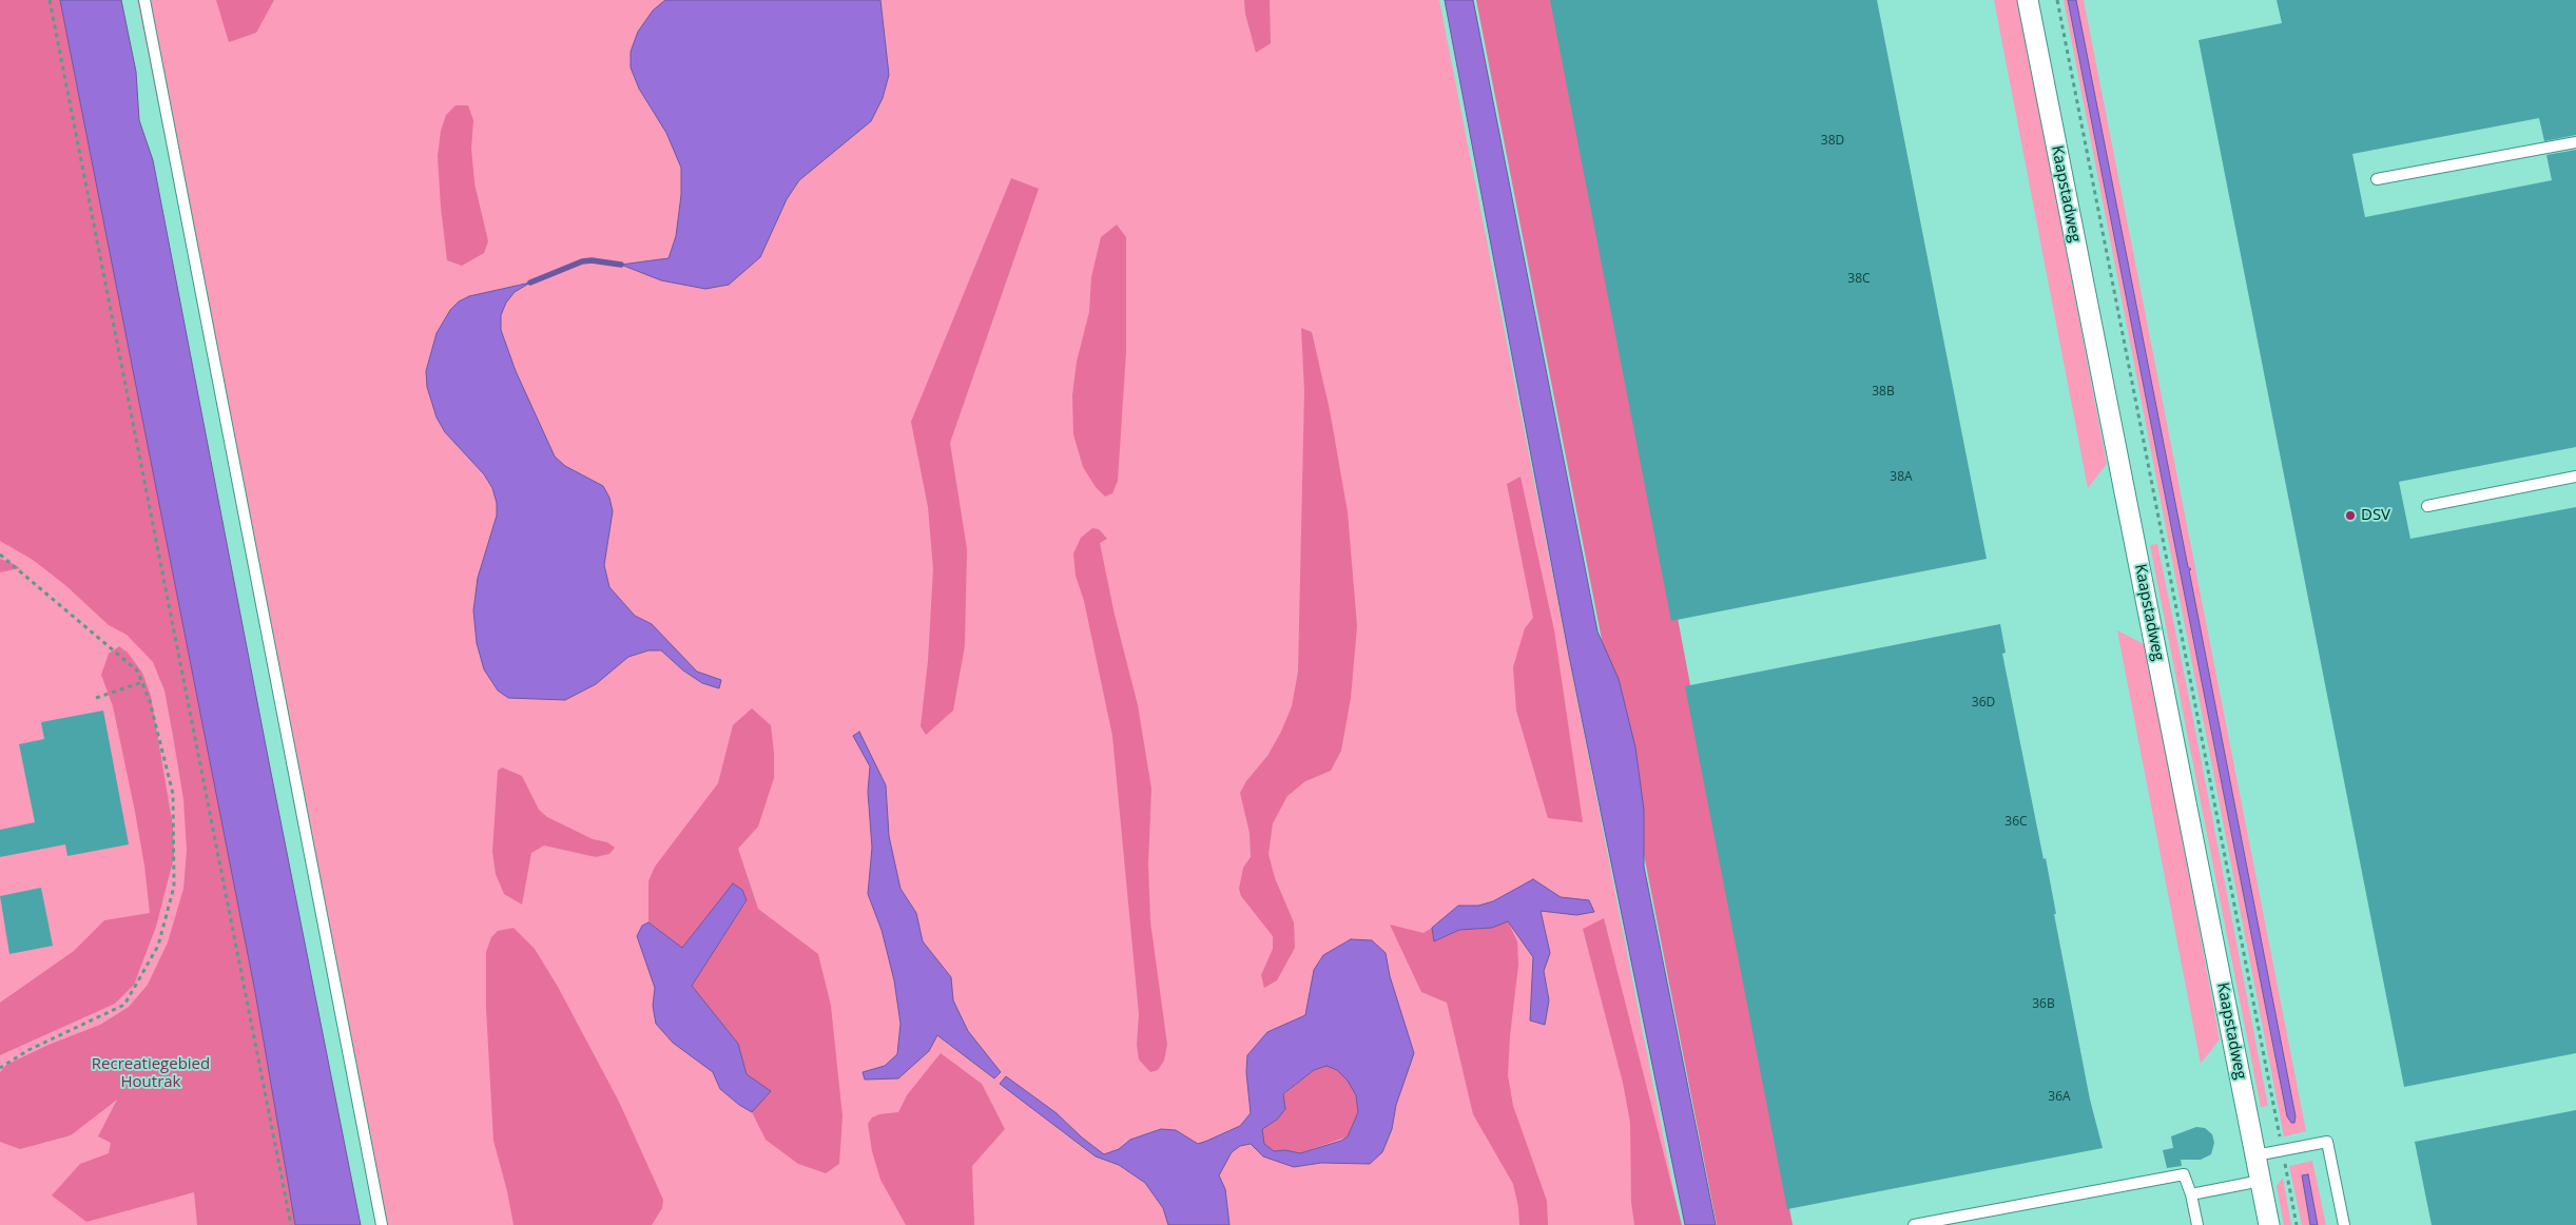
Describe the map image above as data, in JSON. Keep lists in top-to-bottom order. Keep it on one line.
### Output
{"streets":{"street":["Kaapstadweg"]},"parks":["Recreatiegebied Houtrak"],"places":["DSV"],"house_numbers":["38D","38C","38B","38A","36D","36C","36B","36A"]}
